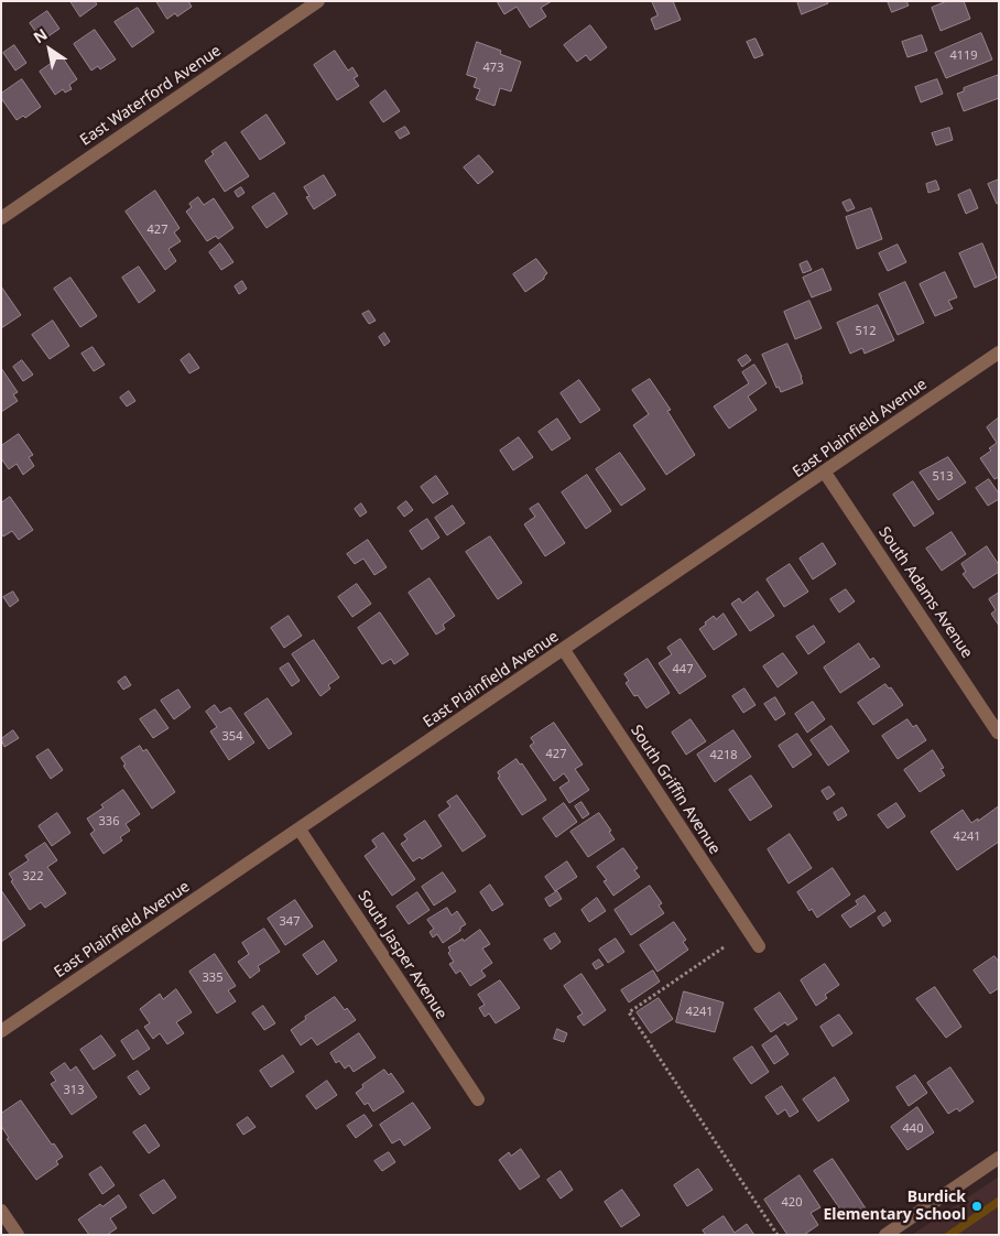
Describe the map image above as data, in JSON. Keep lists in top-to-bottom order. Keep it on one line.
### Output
{"streets":{"street":["East Waterford Avenue","East Plainfield Avenue","South Adams Avenue","South Griffin Avenue","South Jasper Avenue"]},"crossings":[["East Plainfield Avenue","South Adams Avenue"],["East Plainfield Avenue","South Griffin Avenue"],["East Plainfield Avenue","South Jasper Avenue"]],"places":["Burdick Elementary School"],"house_numbers":["4119","473","427","512","513","447","354","427","4218","336","4241","322","347","335","4241","313","440","420"],"north":"top left"}
